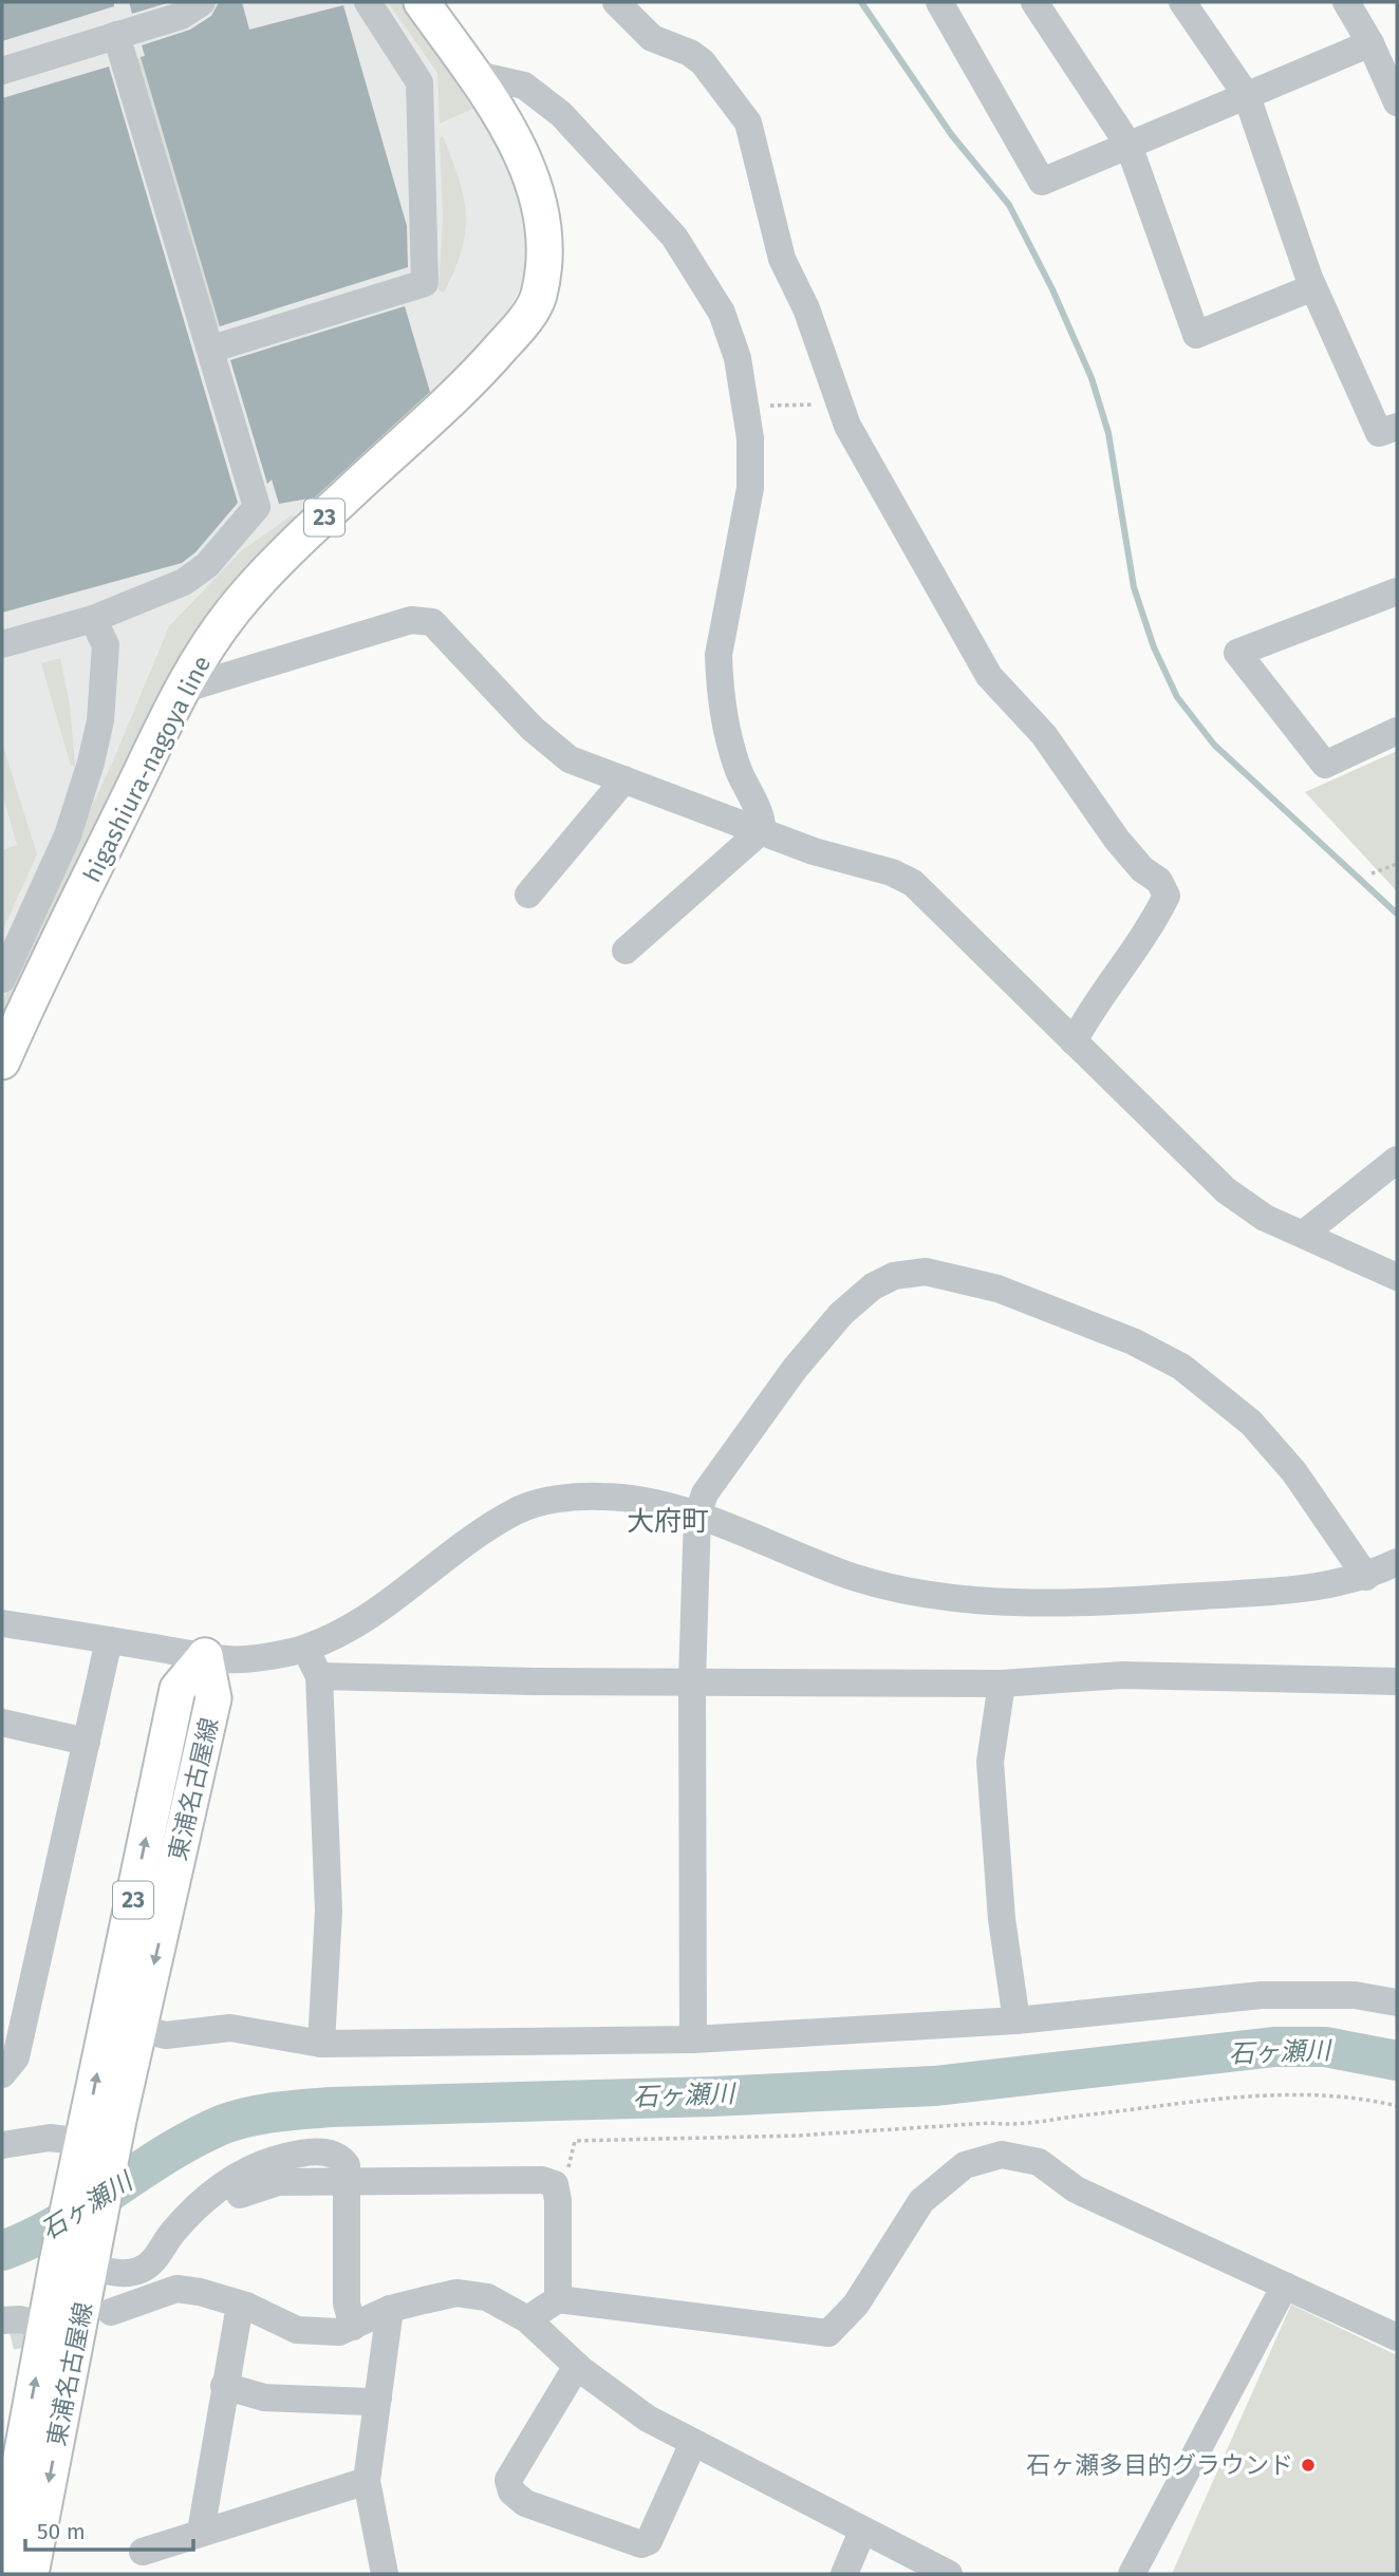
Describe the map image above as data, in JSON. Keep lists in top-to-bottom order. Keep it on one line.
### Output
{"streets":{"main road":["23","higashiura-nagoya line","東浦名古屋線"]},"districts":["大府町"],"water":["石ヶ瀬川"],"places":["石ヶ瀬多目的グラウンド"],"scale_bar":"50 m"}
